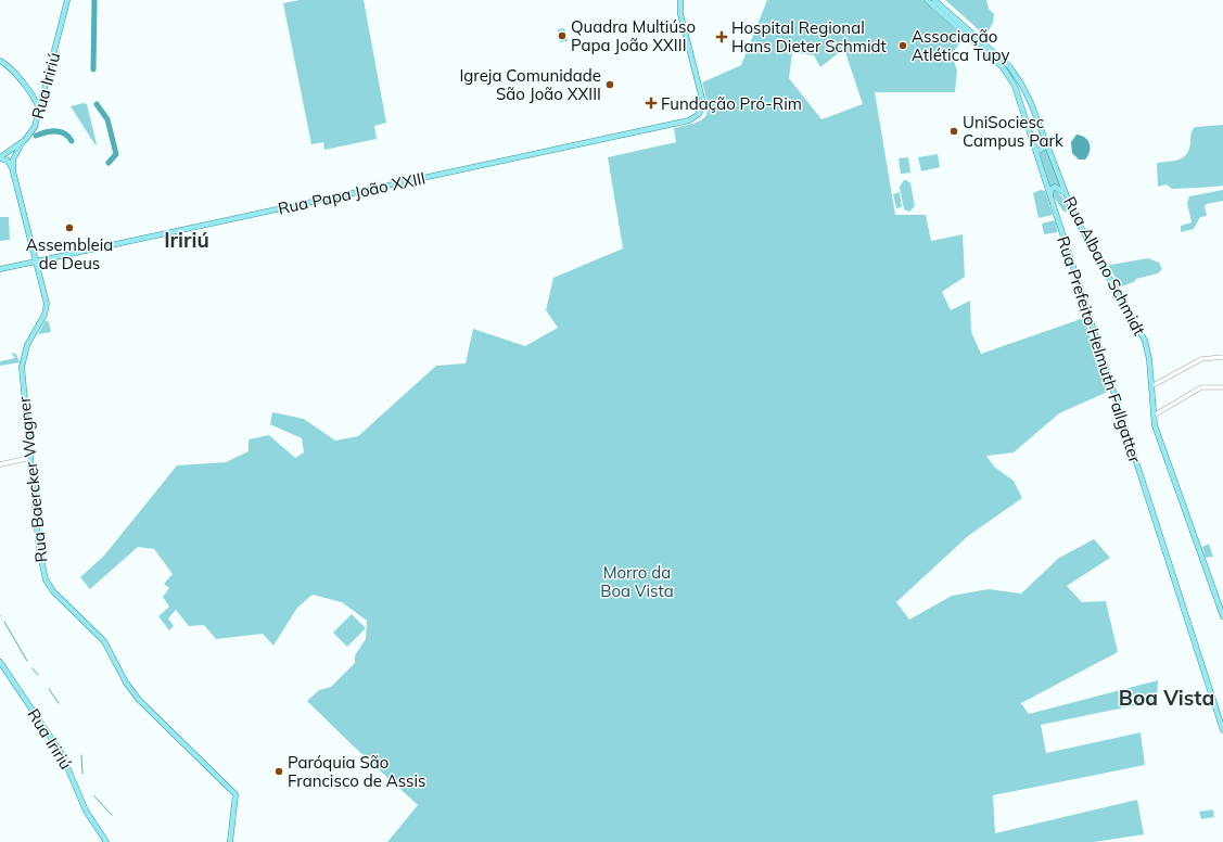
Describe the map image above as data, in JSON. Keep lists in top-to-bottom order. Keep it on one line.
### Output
{"streets":{"main road":["Rua Iririú","Rua Papa João XXIII","Rua Albano Schmidt","Rua Prefeito Helmuth Fallgatter","Rua Baercker Wagner"]},"crossings":[["Rua Papa João XXIII","Rua Baercker Wagner"]],"districts":["Iririú","Boa Vista"],"parks":["Morro da Boa Vista"],"places":{"other":["Quadra Multiúso Papa João XXIII","Associação Atlética Tupy","Igreja Comunidade São João XXIII","UniSociesc Campus Park","Assembleia de Deus","Paróquia São Francisco de Assis"],"health":["Hospital Regional Hans Dieter Schmidt","Fundação Pró-Rim"]}}
